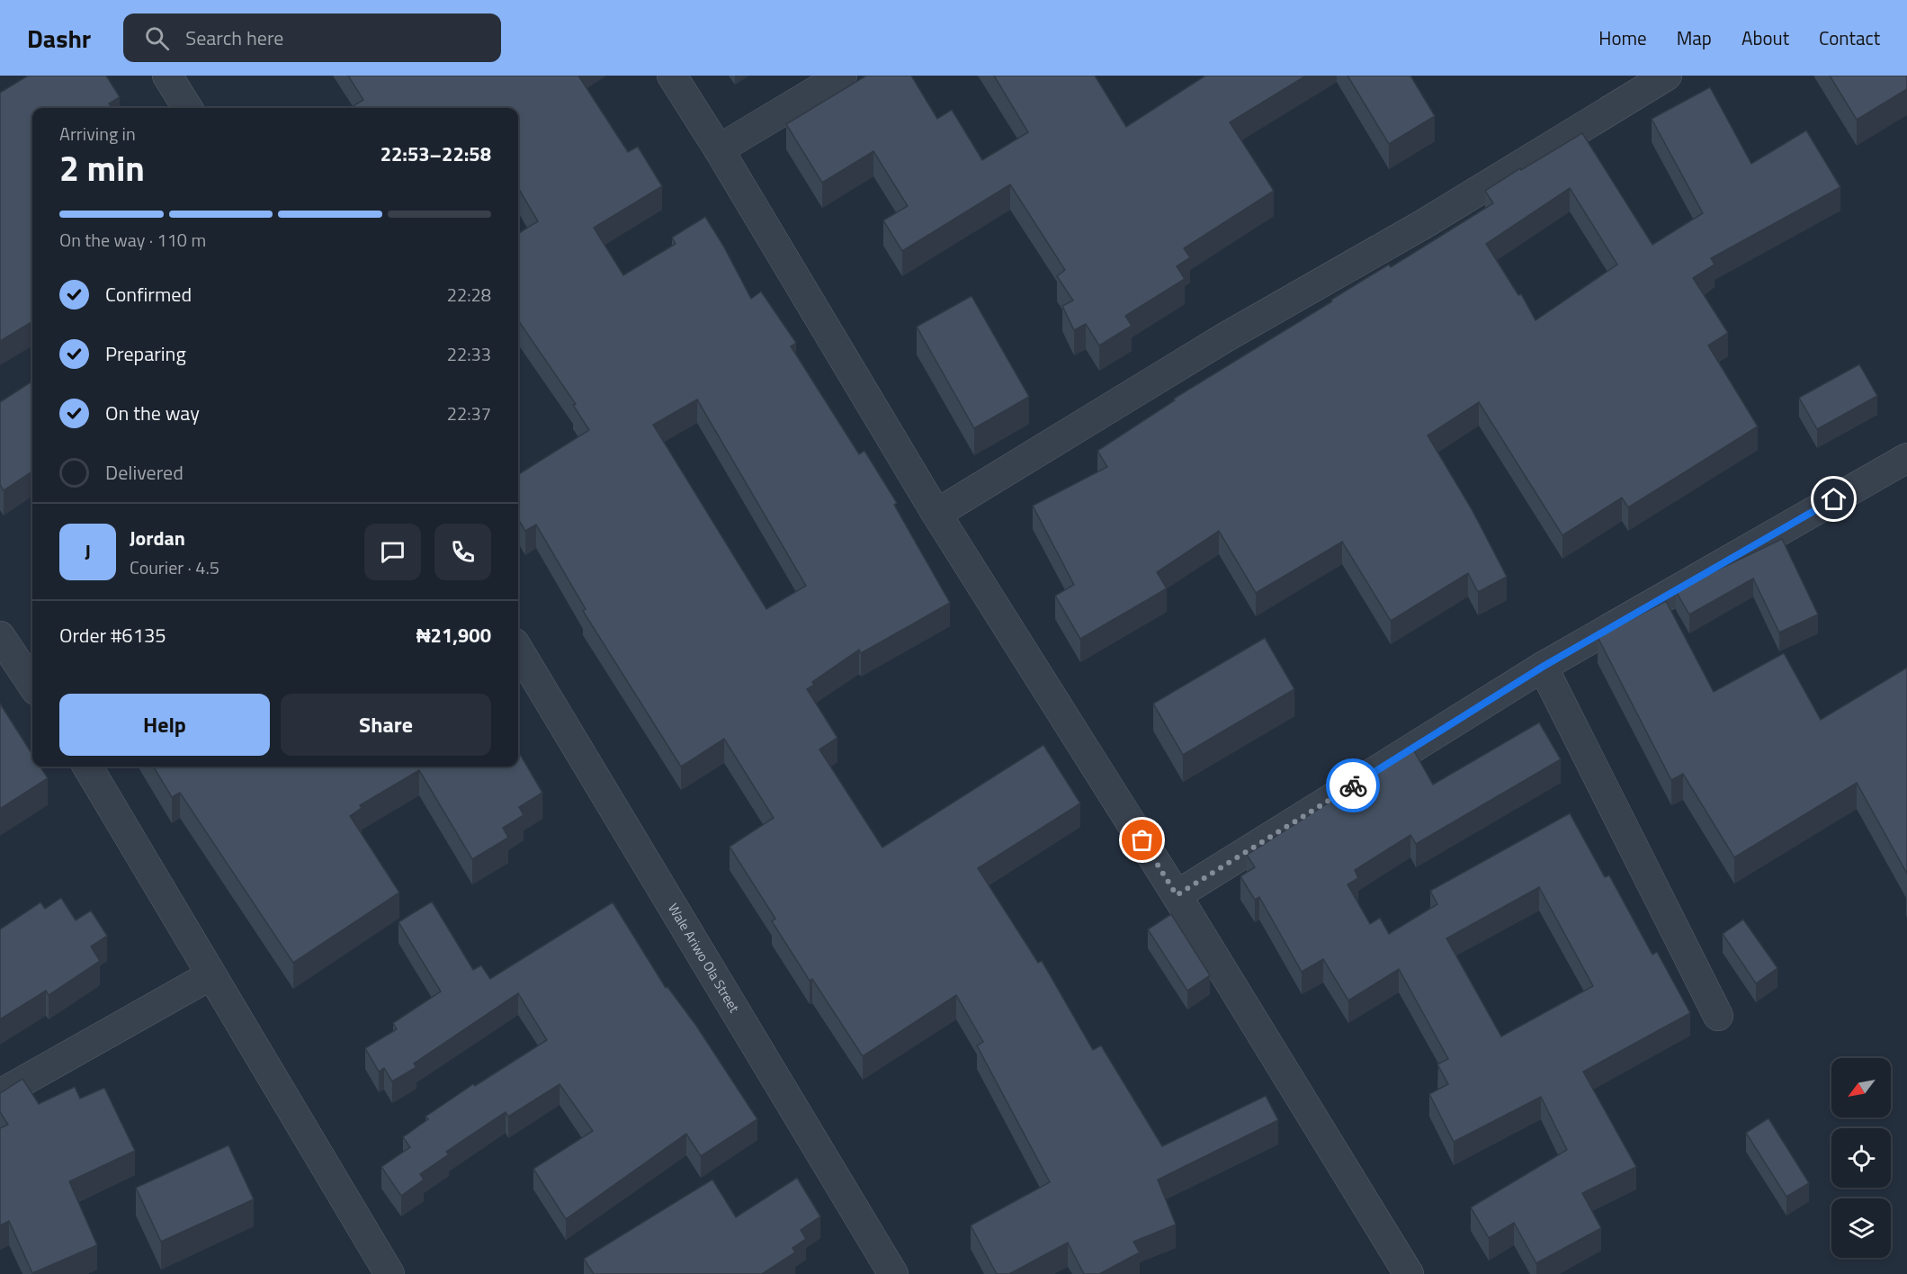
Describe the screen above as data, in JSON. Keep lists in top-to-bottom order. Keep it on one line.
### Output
{"streets":{"street":["Wale Ariwo Ola Street"]},"north":"bottom left","page":{"header":"Dashr","search":"Search here","nav":["Home","Map","About","Contact"],"heading":["2 min","Arriving in","22:53–22:58"],"panel":["Jordan","Courier · 4.5","Order #6135","₦21,900"],"bar":"On the way · 110 m","list":[["Confirmed","22:28"],["Preparing","22:33"],["On the way","22:37"],"Delivered"],"round":"J","buttons":["Help","Share"]}}
